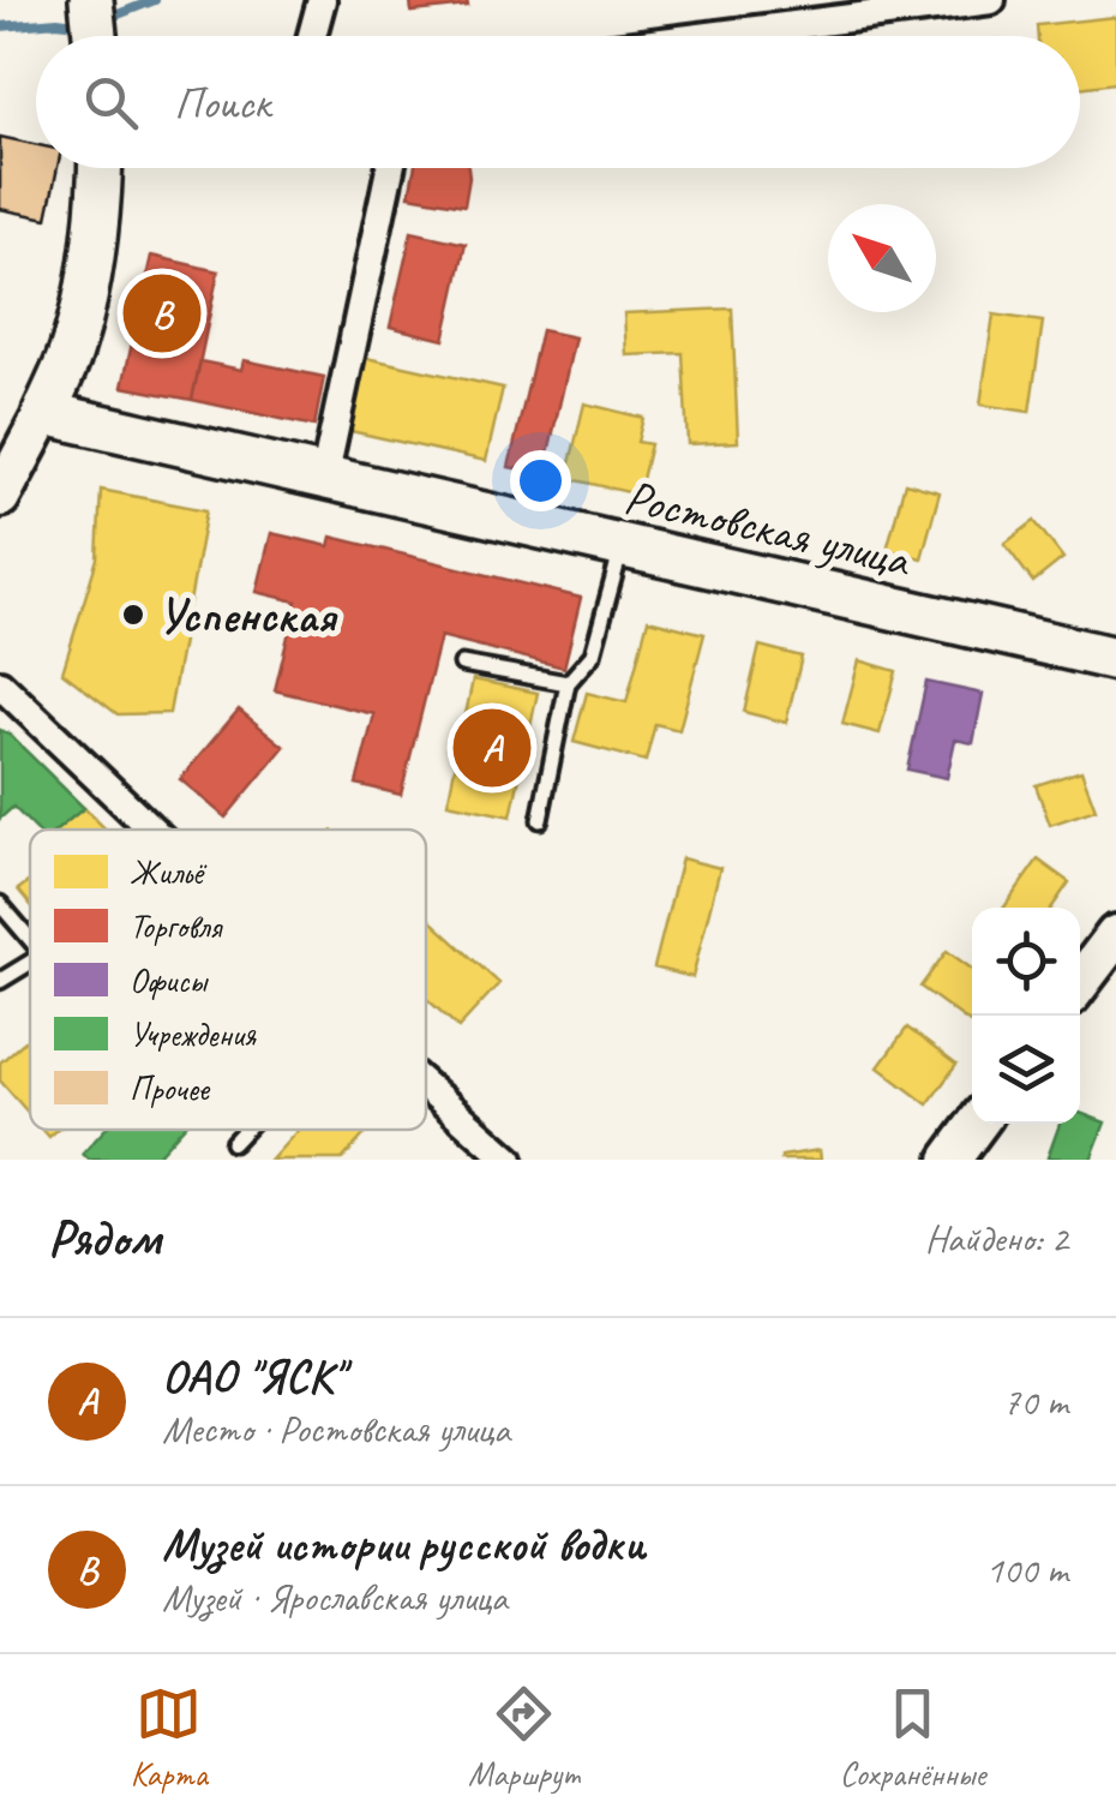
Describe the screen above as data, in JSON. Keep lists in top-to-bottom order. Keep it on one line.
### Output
{"streets":{"main road":["Ростовская улица"]},"places":["Успенская"],"legend":["Жильё","Торговля","Офисы","Учреждения","Прочее"],"north":"top left","page":{"search":"Поиск","pins":["B","A"],"heading":["Рядом","Найдено: 2"],"list":[{"mark":"A","name":"ОАО \"ЯСК\"","note":"Место · Ростовская улица","value":"70 m"},{"mark":"B","name":"Музей истории русской водки","note":"Музей · Ярославская улица","value":"100 m"}],"nav":["Карта","Маршрут","Сохранённые"]}}
